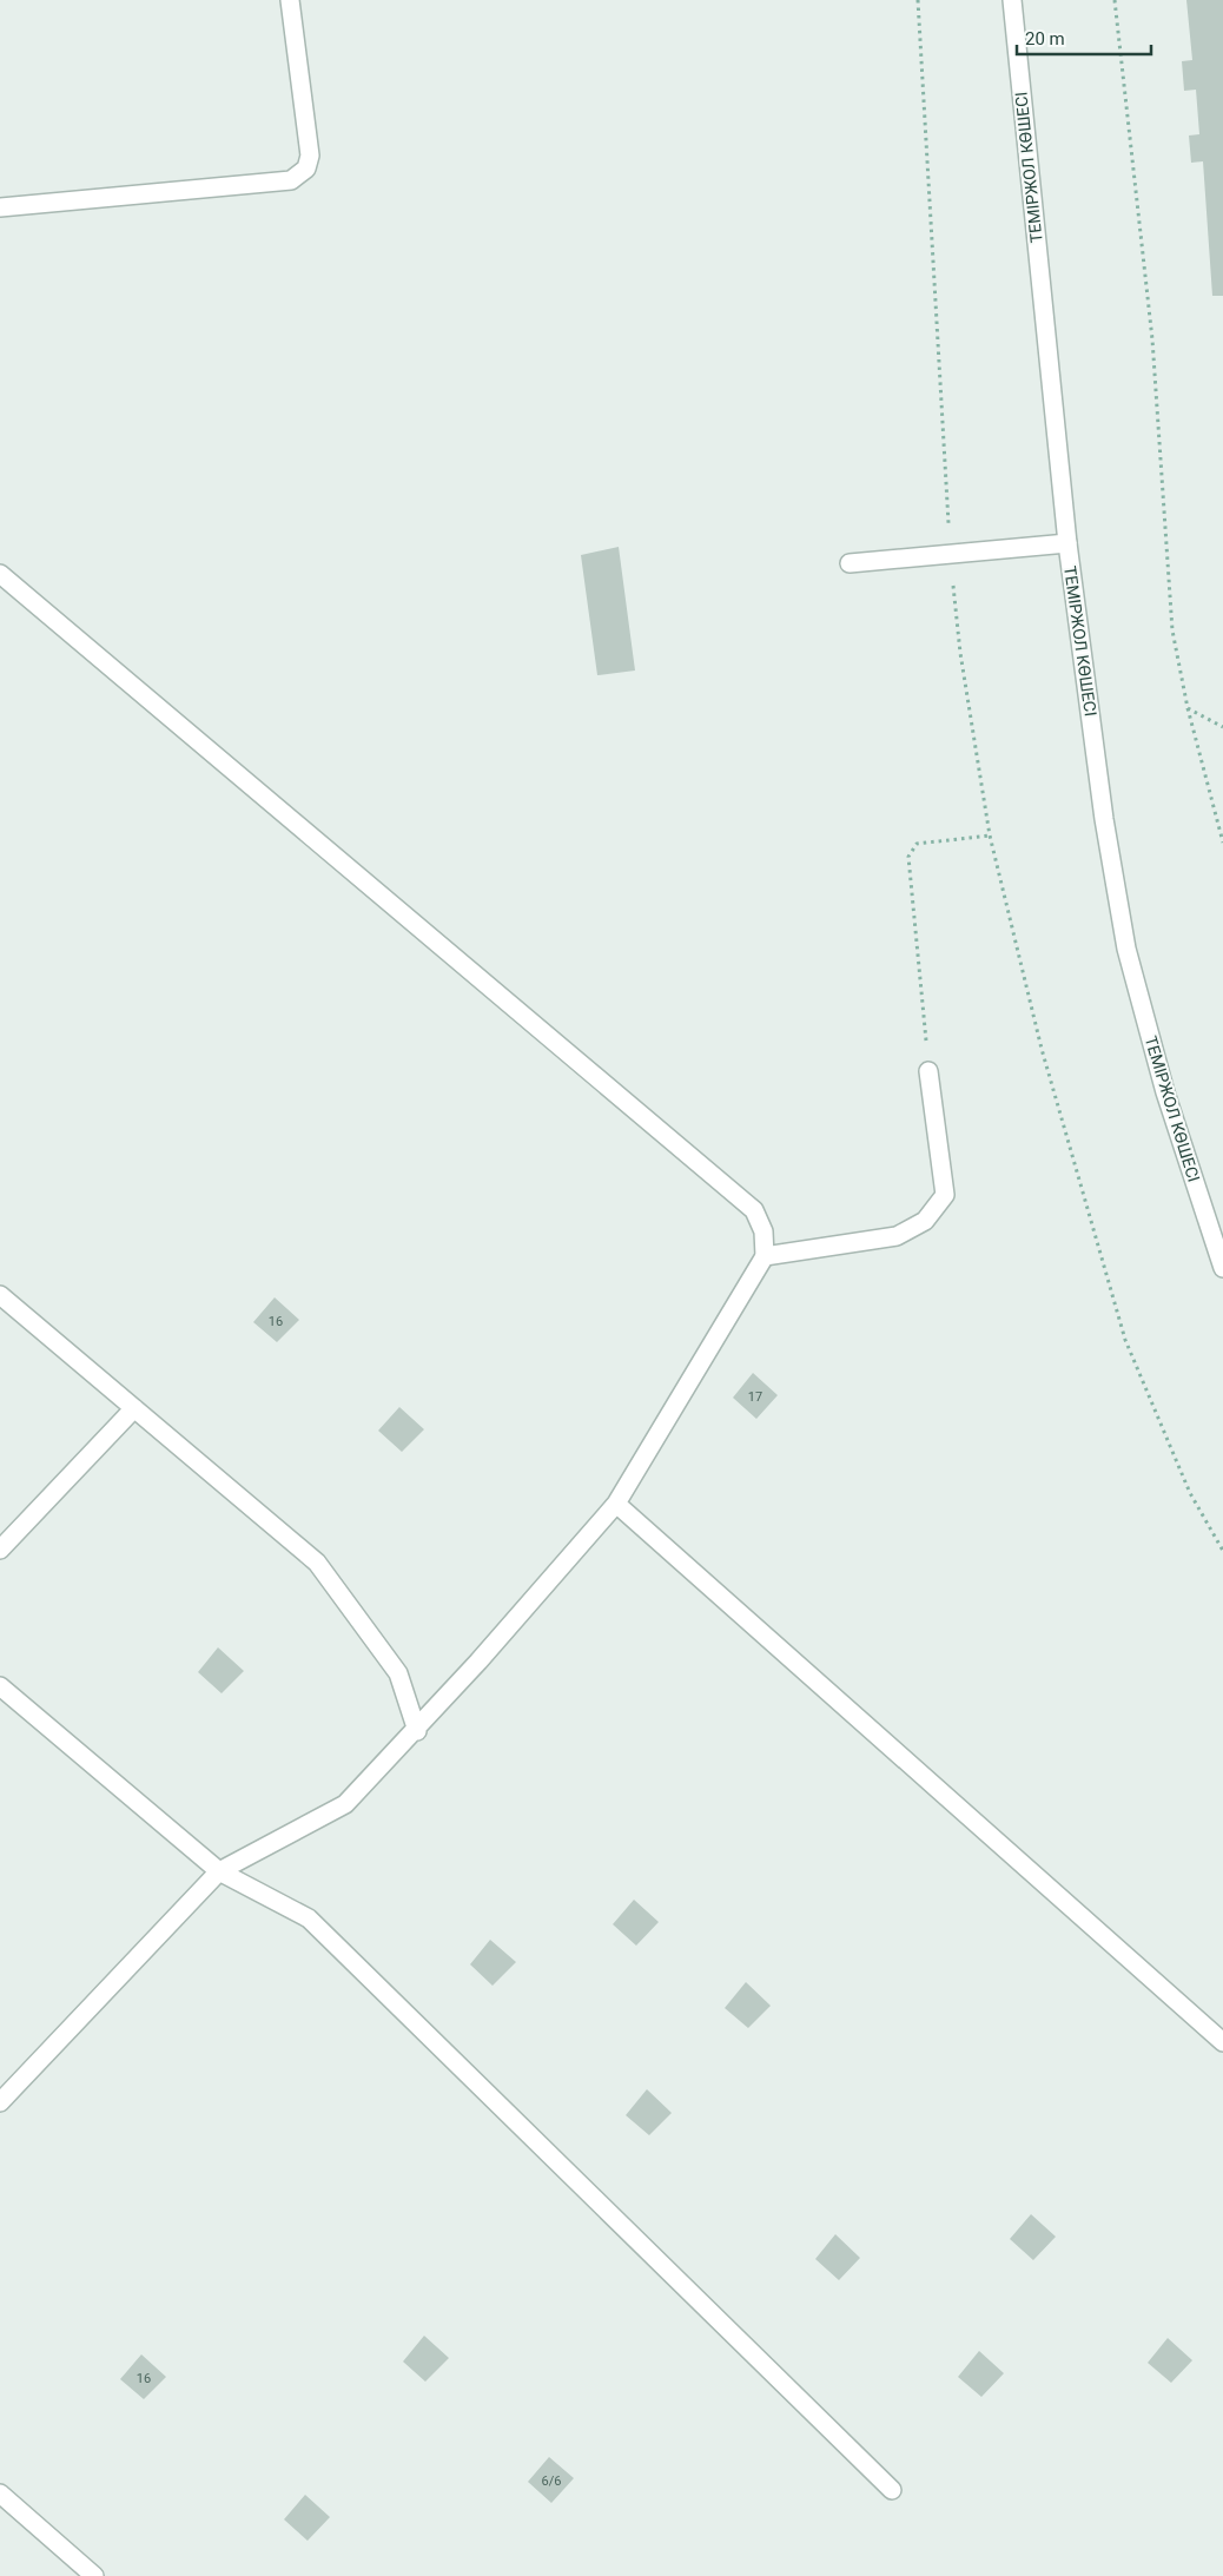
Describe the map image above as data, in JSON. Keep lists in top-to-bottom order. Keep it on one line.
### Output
{"streets":{"street":["ТЕМІРЖОЛ КӨШЕСІ"]},"house_numbers":["16","17","16","6/6"],"scale_bar":"20 m"}
